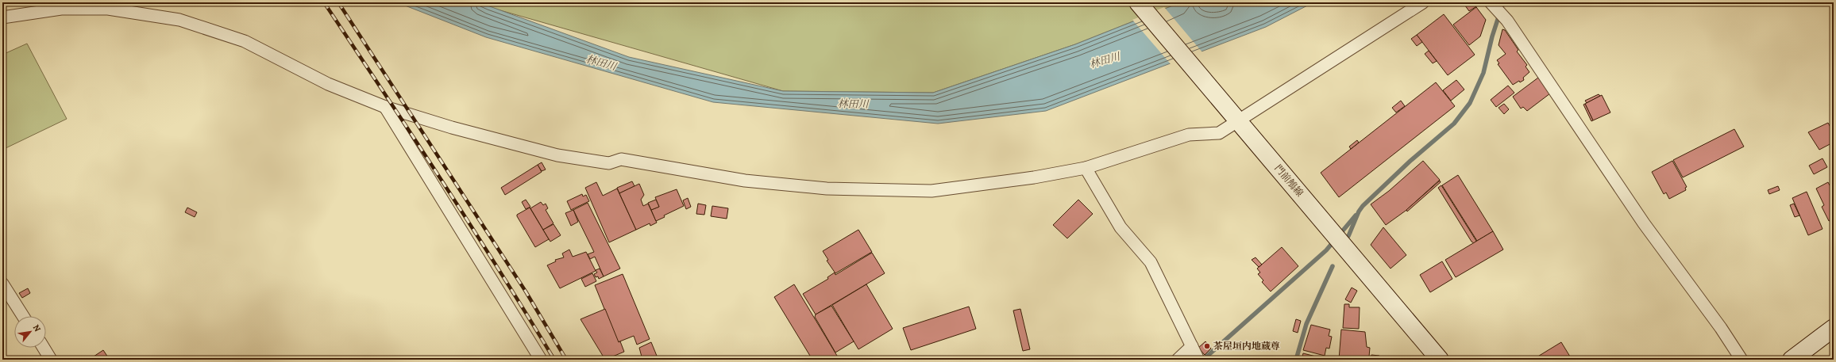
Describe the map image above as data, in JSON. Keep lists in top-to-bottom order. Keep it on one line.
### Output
{"streets":{"main road":["門前鵤線"]},"water":["林田川"],"places":["茶屋垣内地蔵尊"],"north":"top right"}
